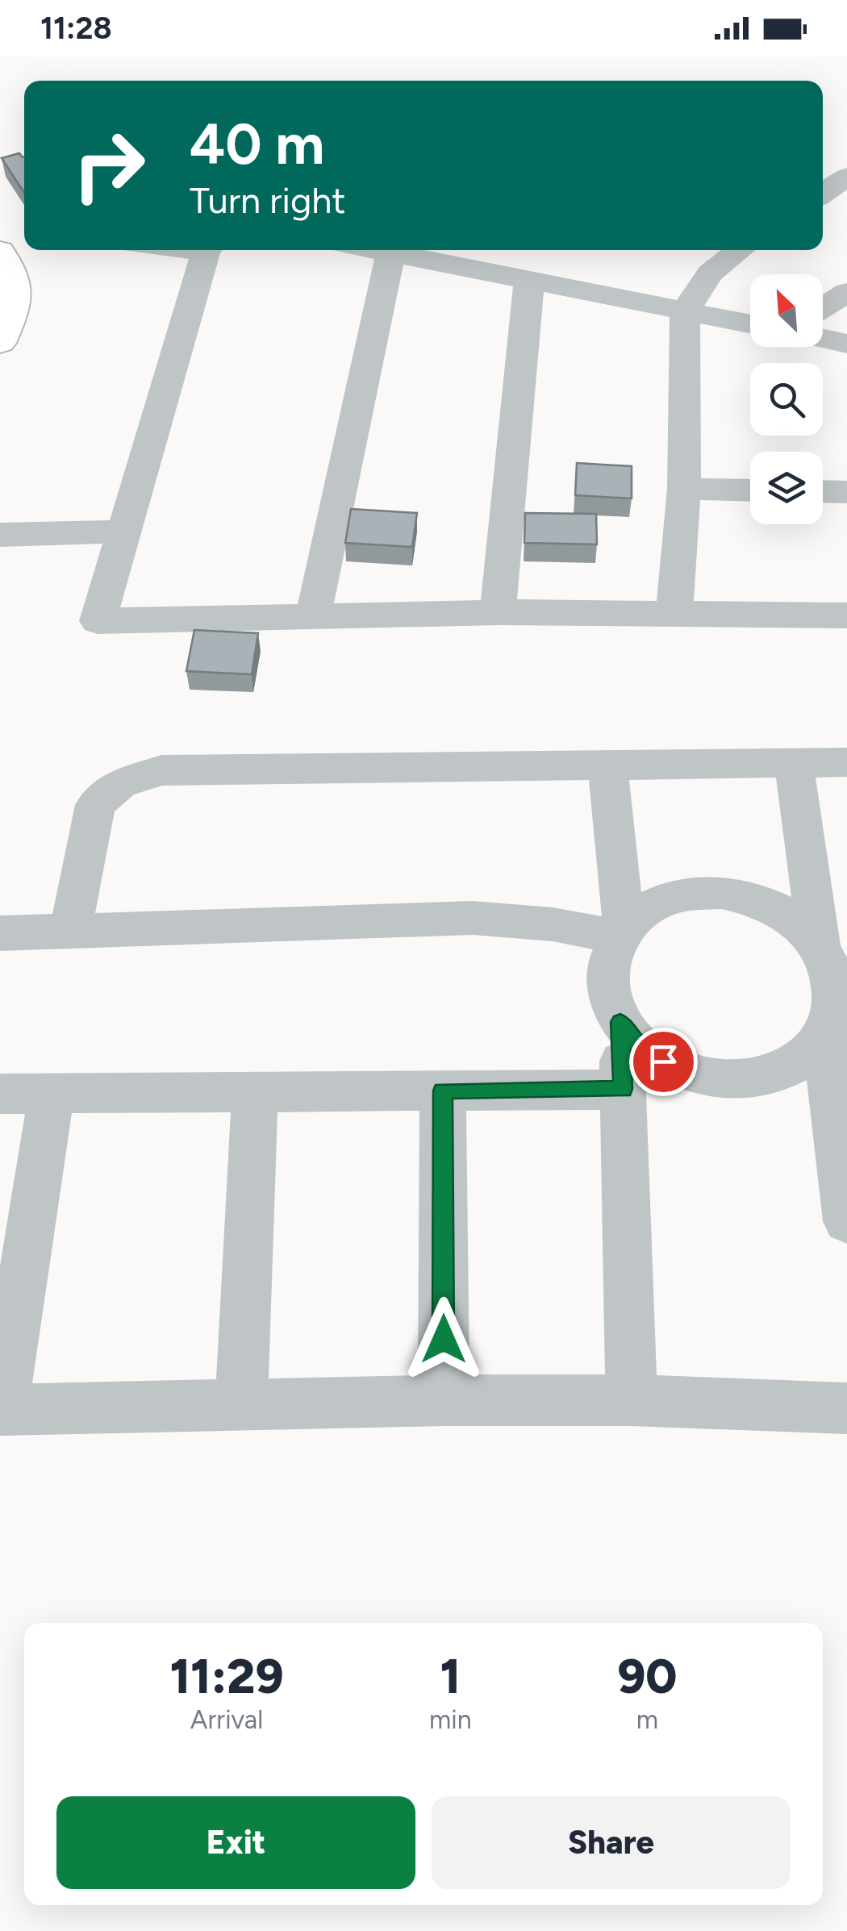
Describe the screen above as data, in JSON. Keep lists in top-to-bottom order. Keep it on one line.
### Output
{"north":"top left","page":{"status":"11:28","turn":["40 m","Turn right"],"eta":["11:29","Arrival","1","min","90","m"],"buttons":["Exit","Share"]}}
